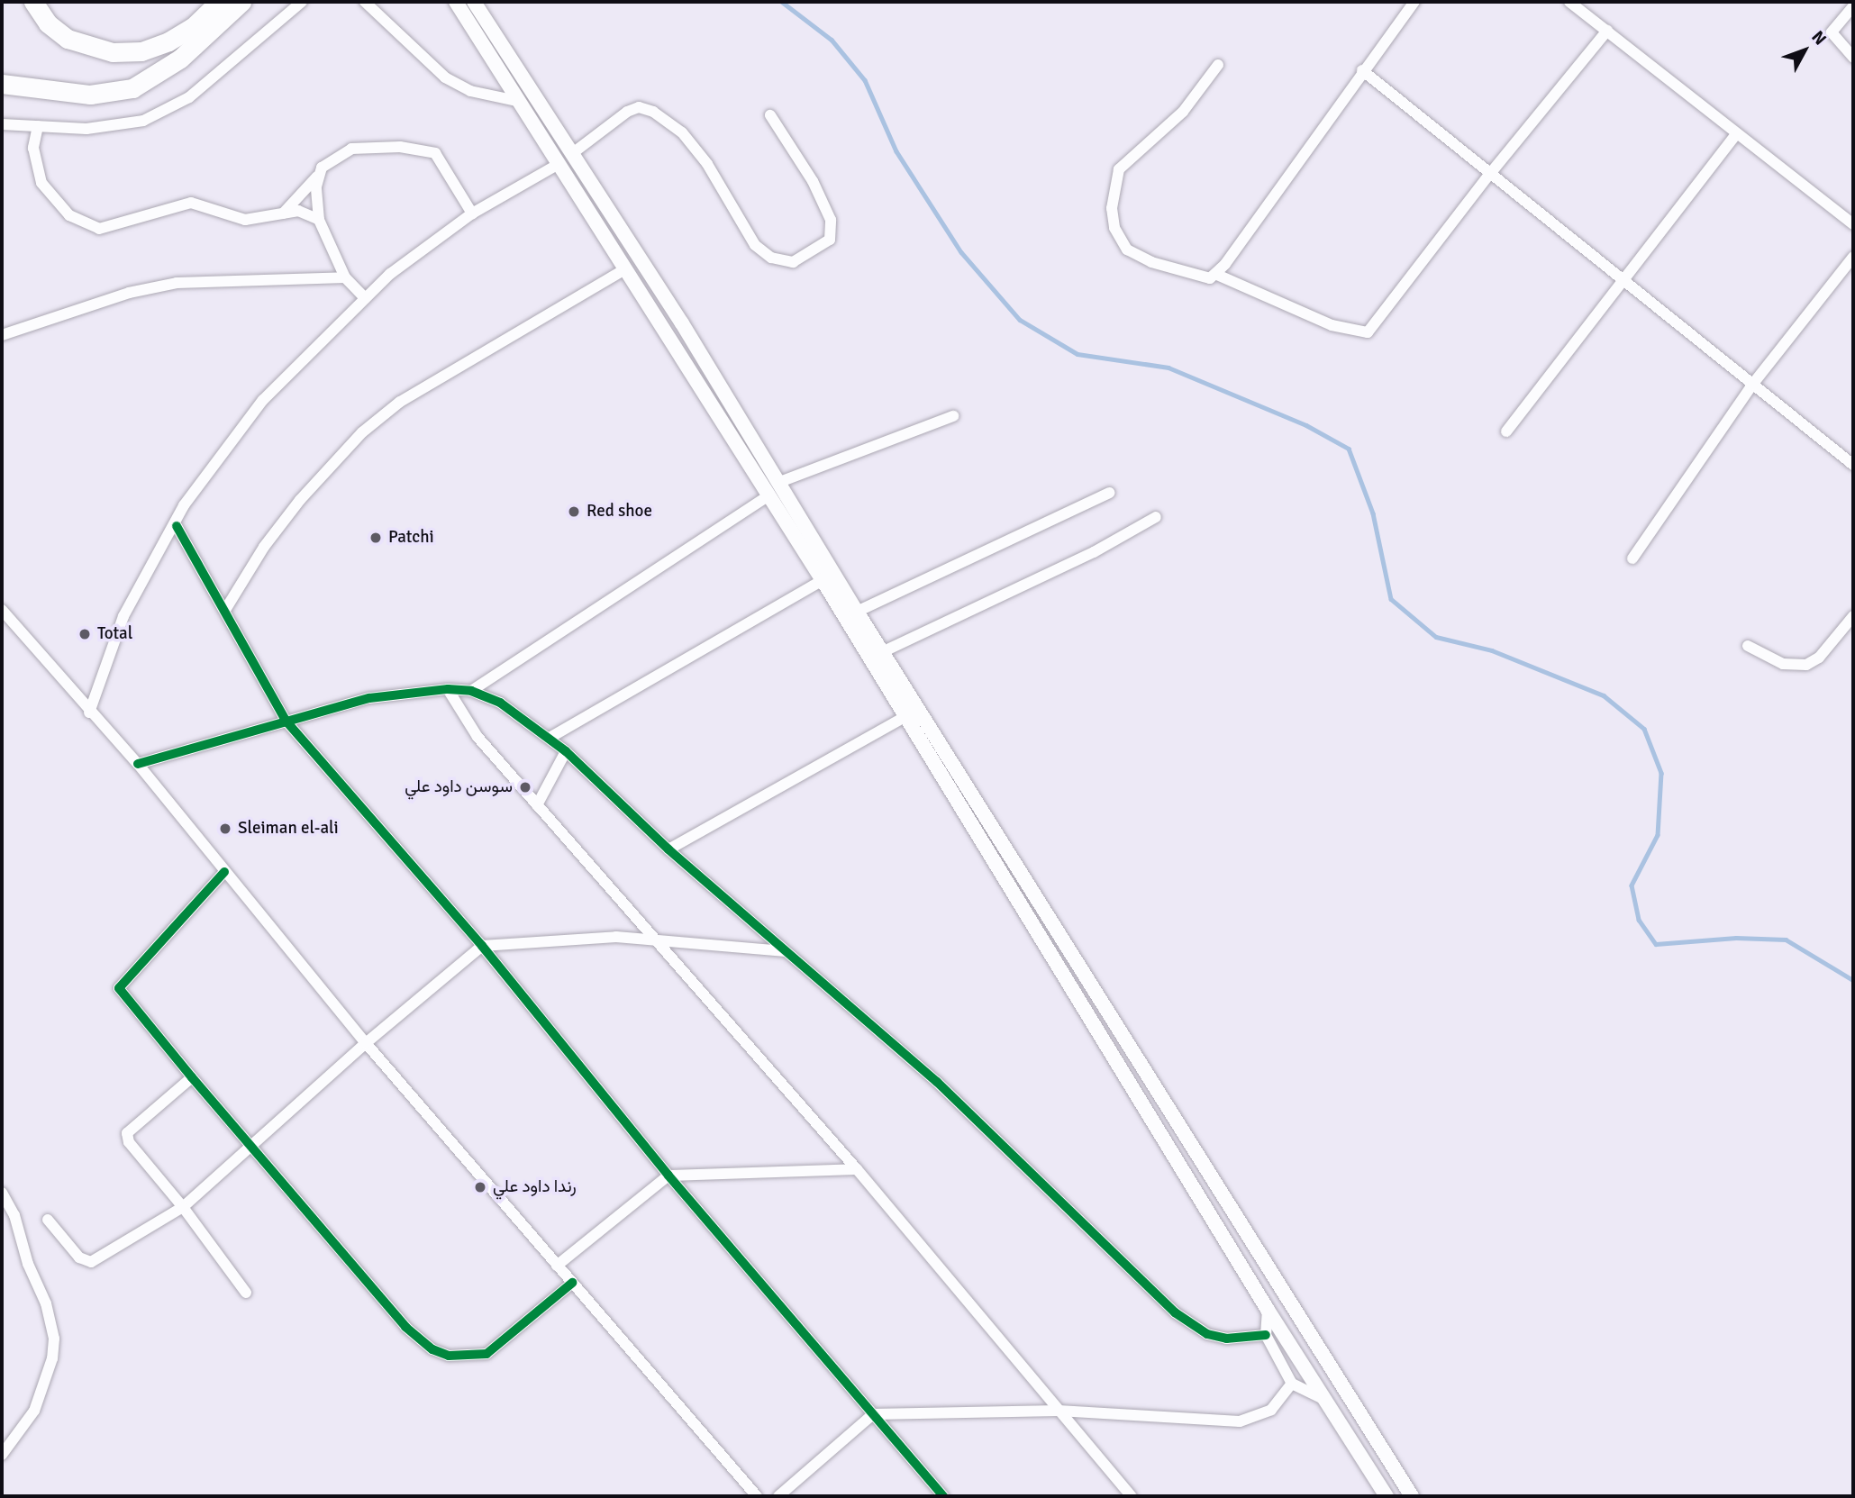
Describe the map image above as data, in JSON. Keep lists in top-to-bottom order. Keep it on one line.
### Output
{"places":["Red shoe","Patchi","Total","سوسن داود علي","Sleiman el-ali","رندا داود علي"],"north":"top right"}
